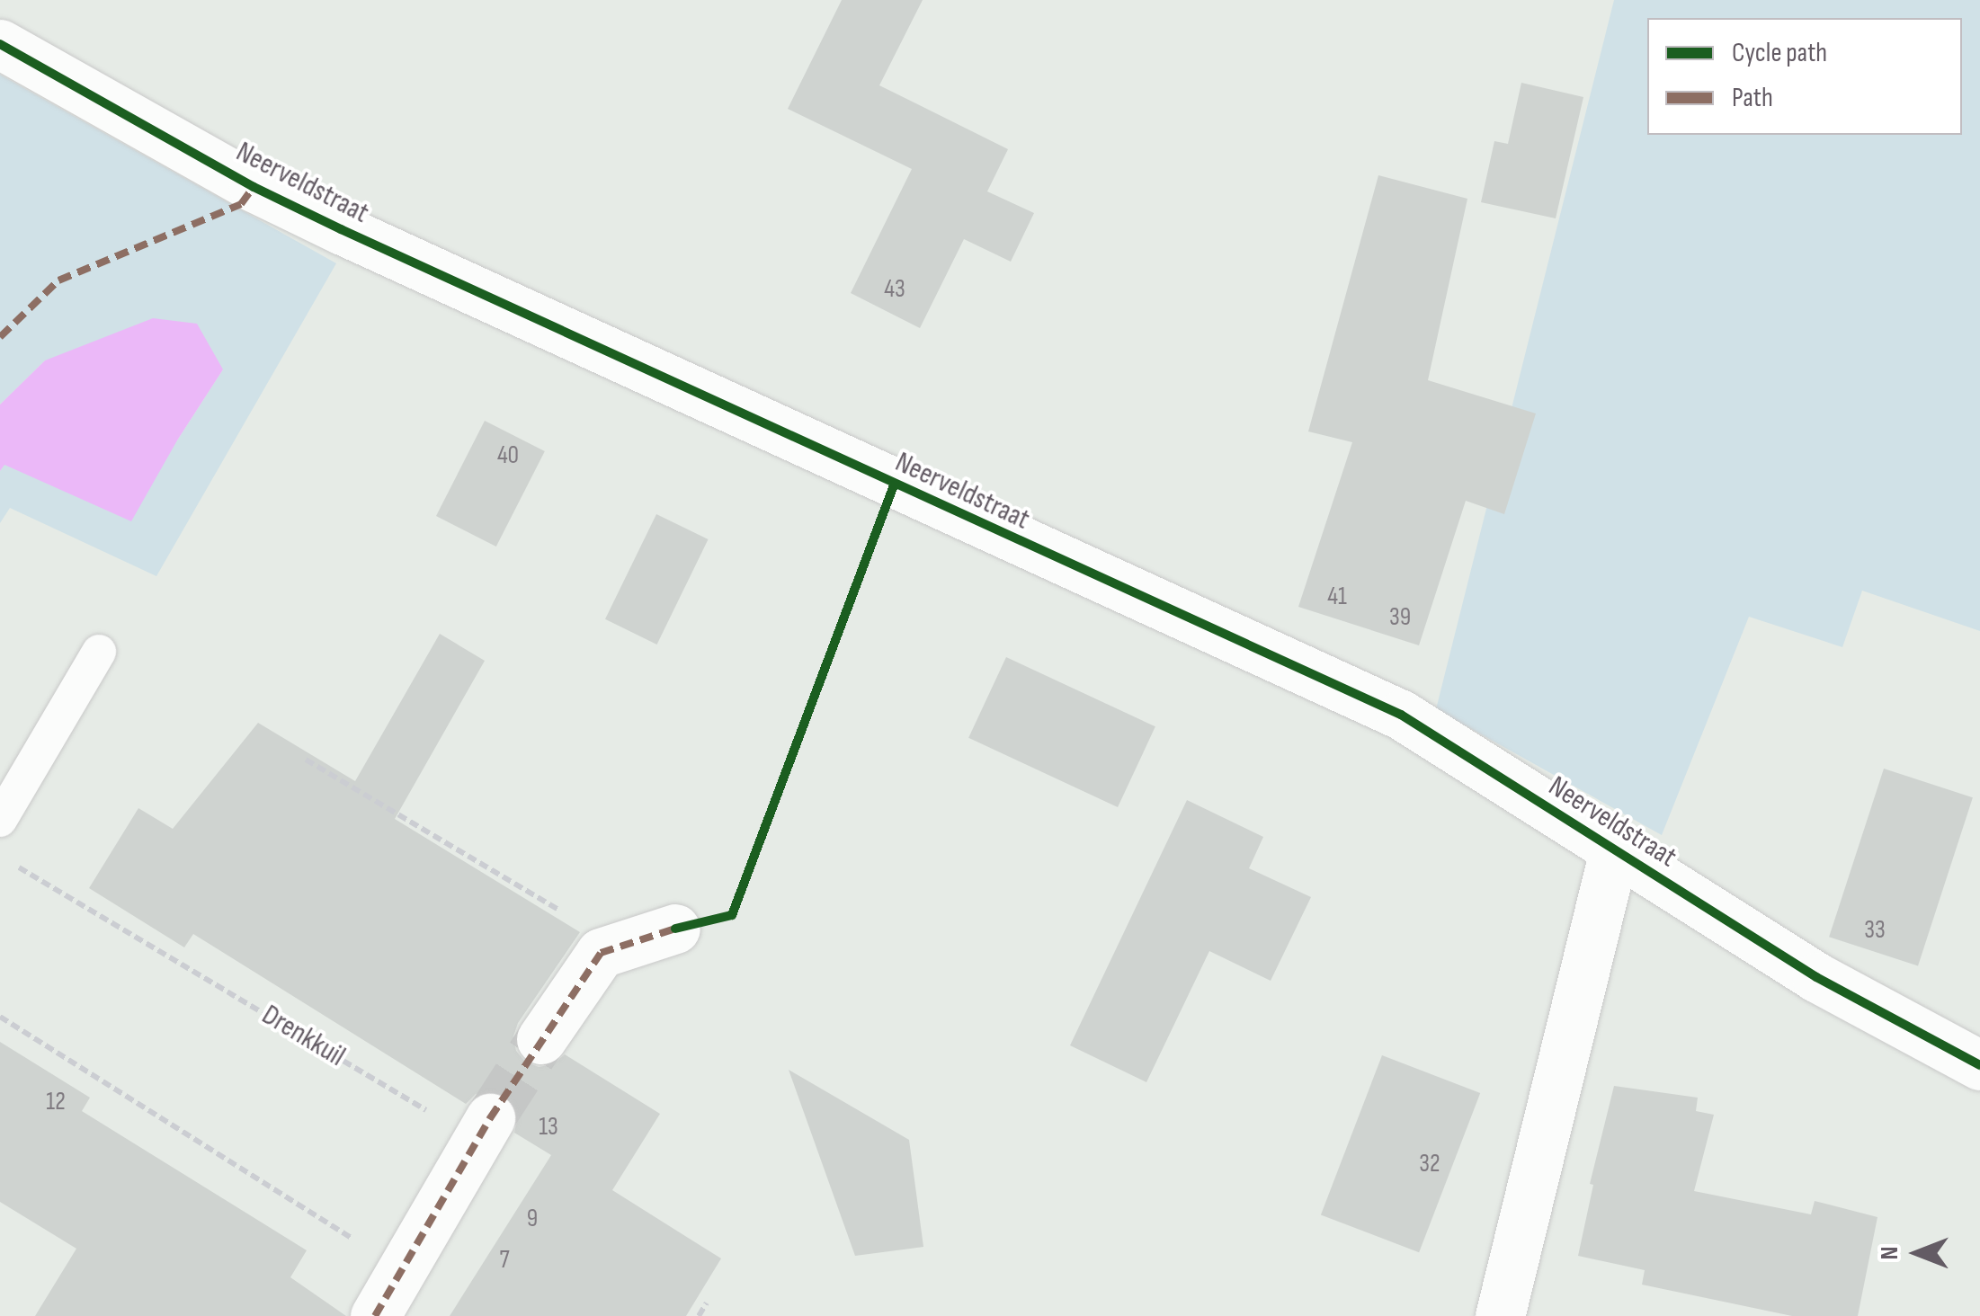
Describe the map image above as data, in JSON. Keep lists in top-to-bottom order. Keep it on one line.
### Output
{"streets":{"street":["Neerveldstraat"],"path":["Drenkkuil"]},"house_numbers":["43","40","41","39","33","12","13","32","9","7"],"legend":["Cycle path","Path"],"north":"left"}
